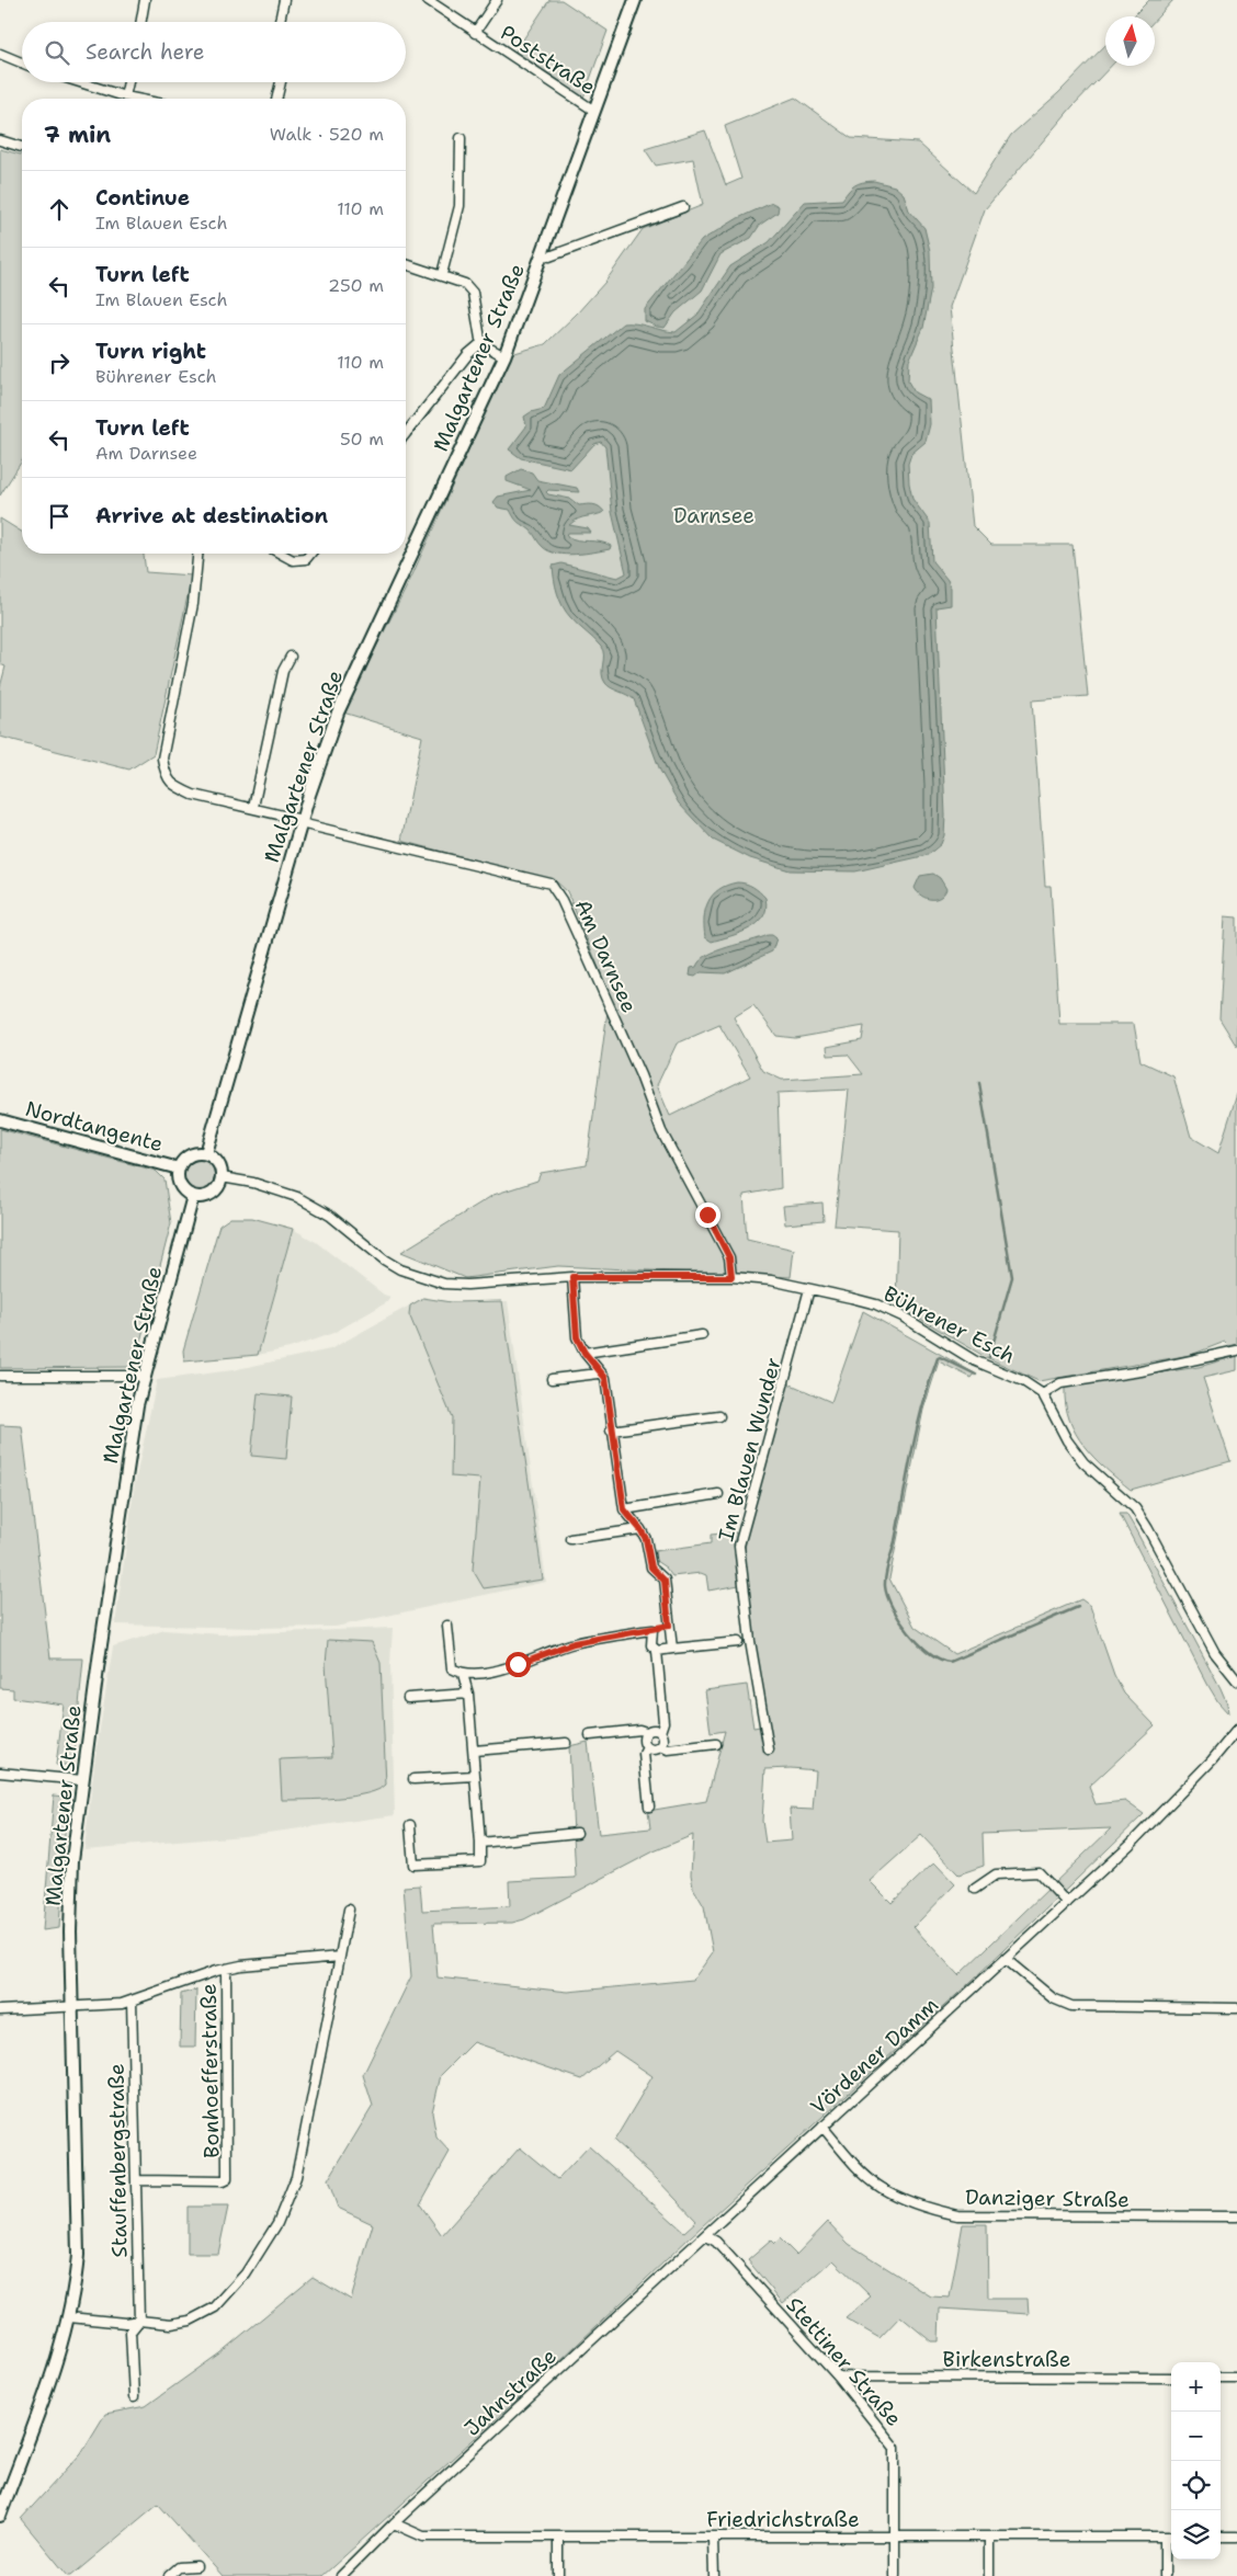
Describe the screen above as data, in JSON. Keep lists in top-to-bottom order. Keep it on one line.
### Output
{"streets":{"street":["Poststraße","Malgartener Straße","Am Darnsee","Nordtangente","Bührener Esch","Im Blauen Wunder","Vördener Damm","Bonhoefferstraße","Stauffenbergstraße","Danziger Straße","Birkenstraße","Stettiner Straße","Jahnstraße","Friedrichstraße"]},"crossings":[["Poststraße","Malgartener Straße"],["Malgartener Straße","Am Darnsee"],["Malgartener Straße","Nordtangente"],["Malgartener Straße","Bührener Esch"],["Am Darnsee","Bührener Esch"],["Nordtangente","Bührener Esch"],["Bührener Esch","Im Blauen Wunder"],["Vördener Damm","Danziger Straße"],["Vördener Damm","Stettiner Straße"],["Vördener Damm","Jahnstraße"],["Bonhoefferstraße","Stauffenbergstraße"],["Birkenstraße","Stettiner Straße"],["Stettiner Straße","Jahnstraße"],["Stettiner Straße","Friedrichstraße"],["Jahnstraße","Friedrichstraße"]],"parks":["Darnsee"],"north":"top","page":{"search":"Search here","heading":["7 min","Walk · 520 m"],"list":[["Continue","Im Blauen Esch","110 m"],["Turn left","Im Blauen Esch","250 m"],["Turn right","Bührener Esch","110 m"],["Turn left","Am Darnsee","50 m"],"Arrive at destination"],"map_buttons":["+","−"]}}
